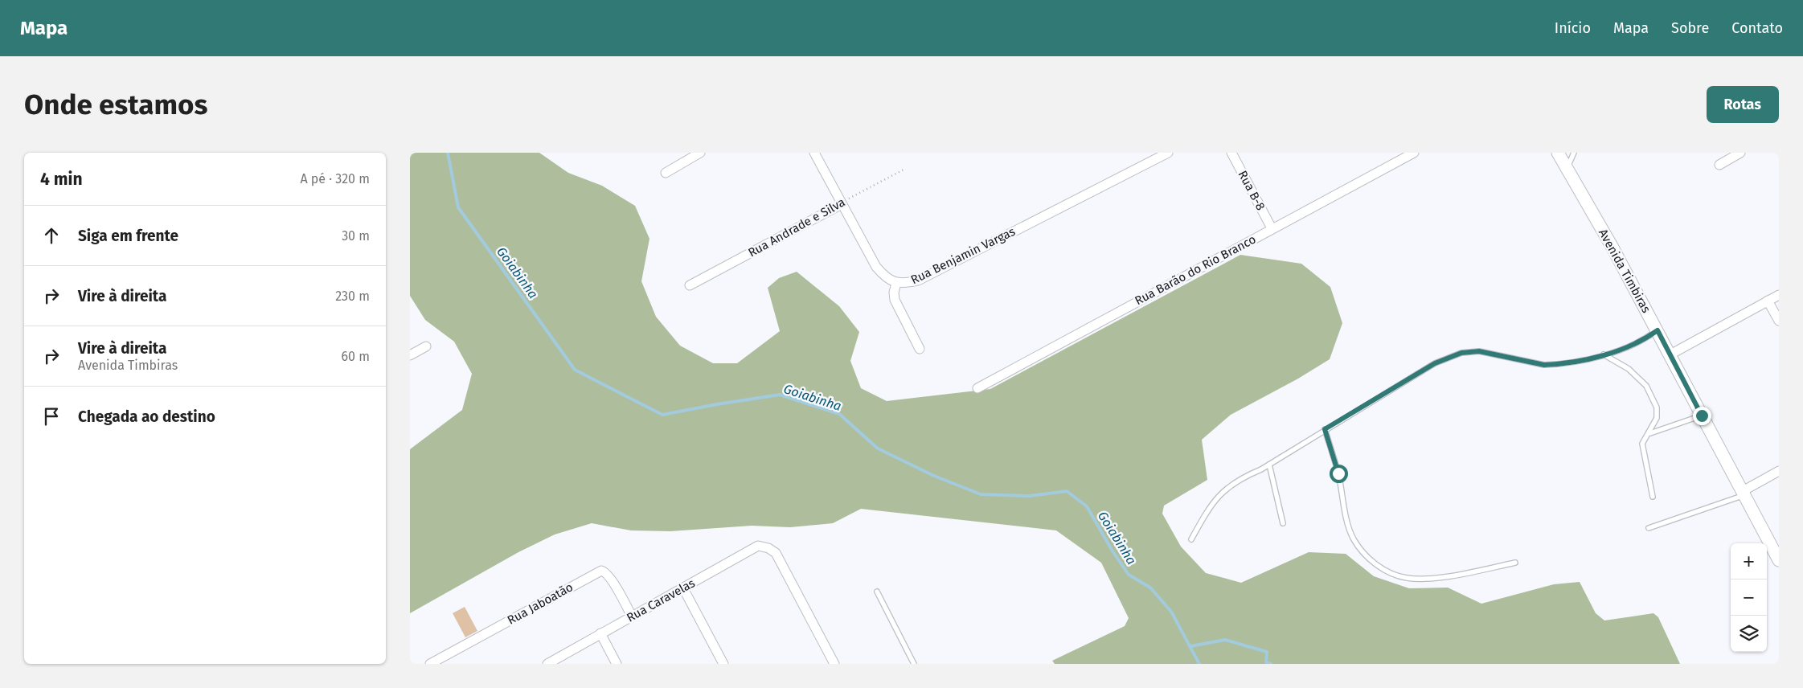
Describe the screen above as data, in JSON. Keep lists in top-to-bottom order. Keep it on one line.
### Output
{"streets":{"street":["Rua B-8","Rua Andrade e Silva","Rua Benjamin Vargas","Rua Barão do Rio Branco","Avenida Timbiras","Rua Caravelas","Rua Jaboatão"]},"crossings":[["Rua B-8","Rua Barão do Rio Branco"],["Rua Andrade e Silva","Rua Benjamin Vargas"],["Rua Caravelas","Rua Jaboatão"]],"water":["Goiabinha"],"page":{"header":"Mapa","nav":["Início","Mapa","Sobre","Contato"],"buttons":"Rotas","title":"Onde estamos","heading":["4 min","A pé · 320 m"],"list":[["Siga em frente","30 m"],["Vire à direita","230 m"],["Vire à direita","Avenida Timbiras","60 m"],"Chegada ao destino"],"map_buttons":["+","−"]}}
